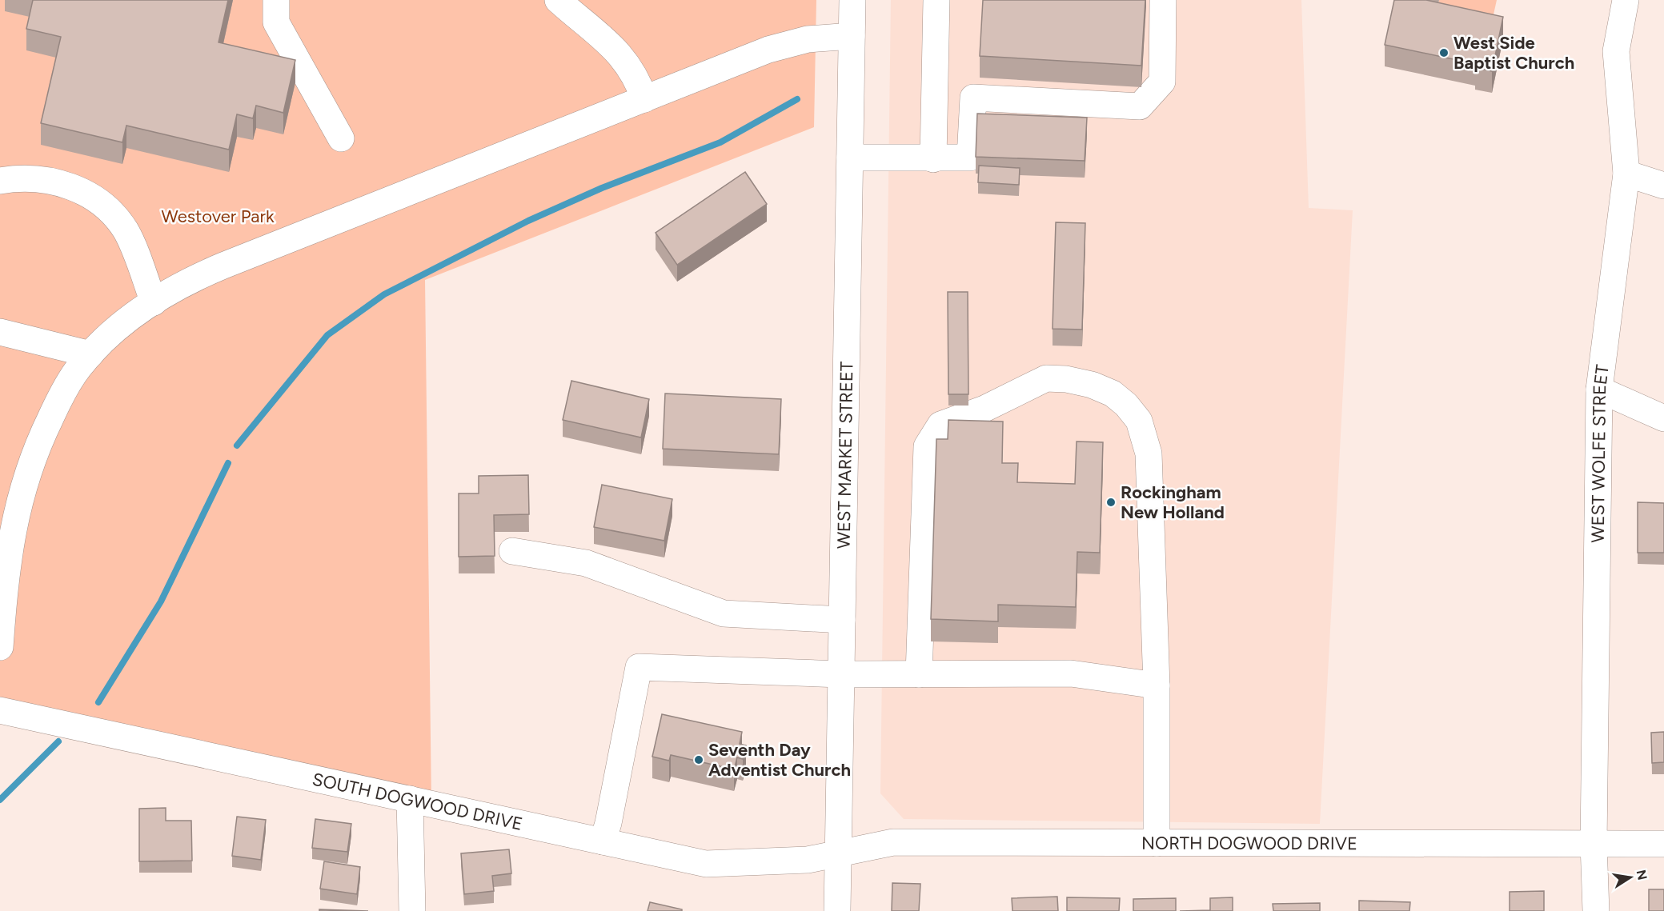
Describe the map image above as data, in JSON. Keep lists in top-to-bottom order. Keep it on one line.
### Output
{"streets":{"street":["WEST WOLFE STREET","WEST MARKET STREET","SOUTH DOGWOOD DRIVE","NORTH DOGWOOD DRIVE"]},"crossings":[["WEST WOLFE STREET","NORTH DOGWOOD DRIVE"],["WEST MARKET STREET","SOUTH DOGWOOD DRIVE"],["WEST MARKET STREET","NORTH DOGWOOD DRIVE"],["SOUTH DOGWOOD DRIVE","NORTH DOGWOOD DRIVE"]],"parks":["Westover Park"],"places":["West Side Baptist Church","Rockingham New Holland","Seventh Day Adventist Church"],"north":"right"}
